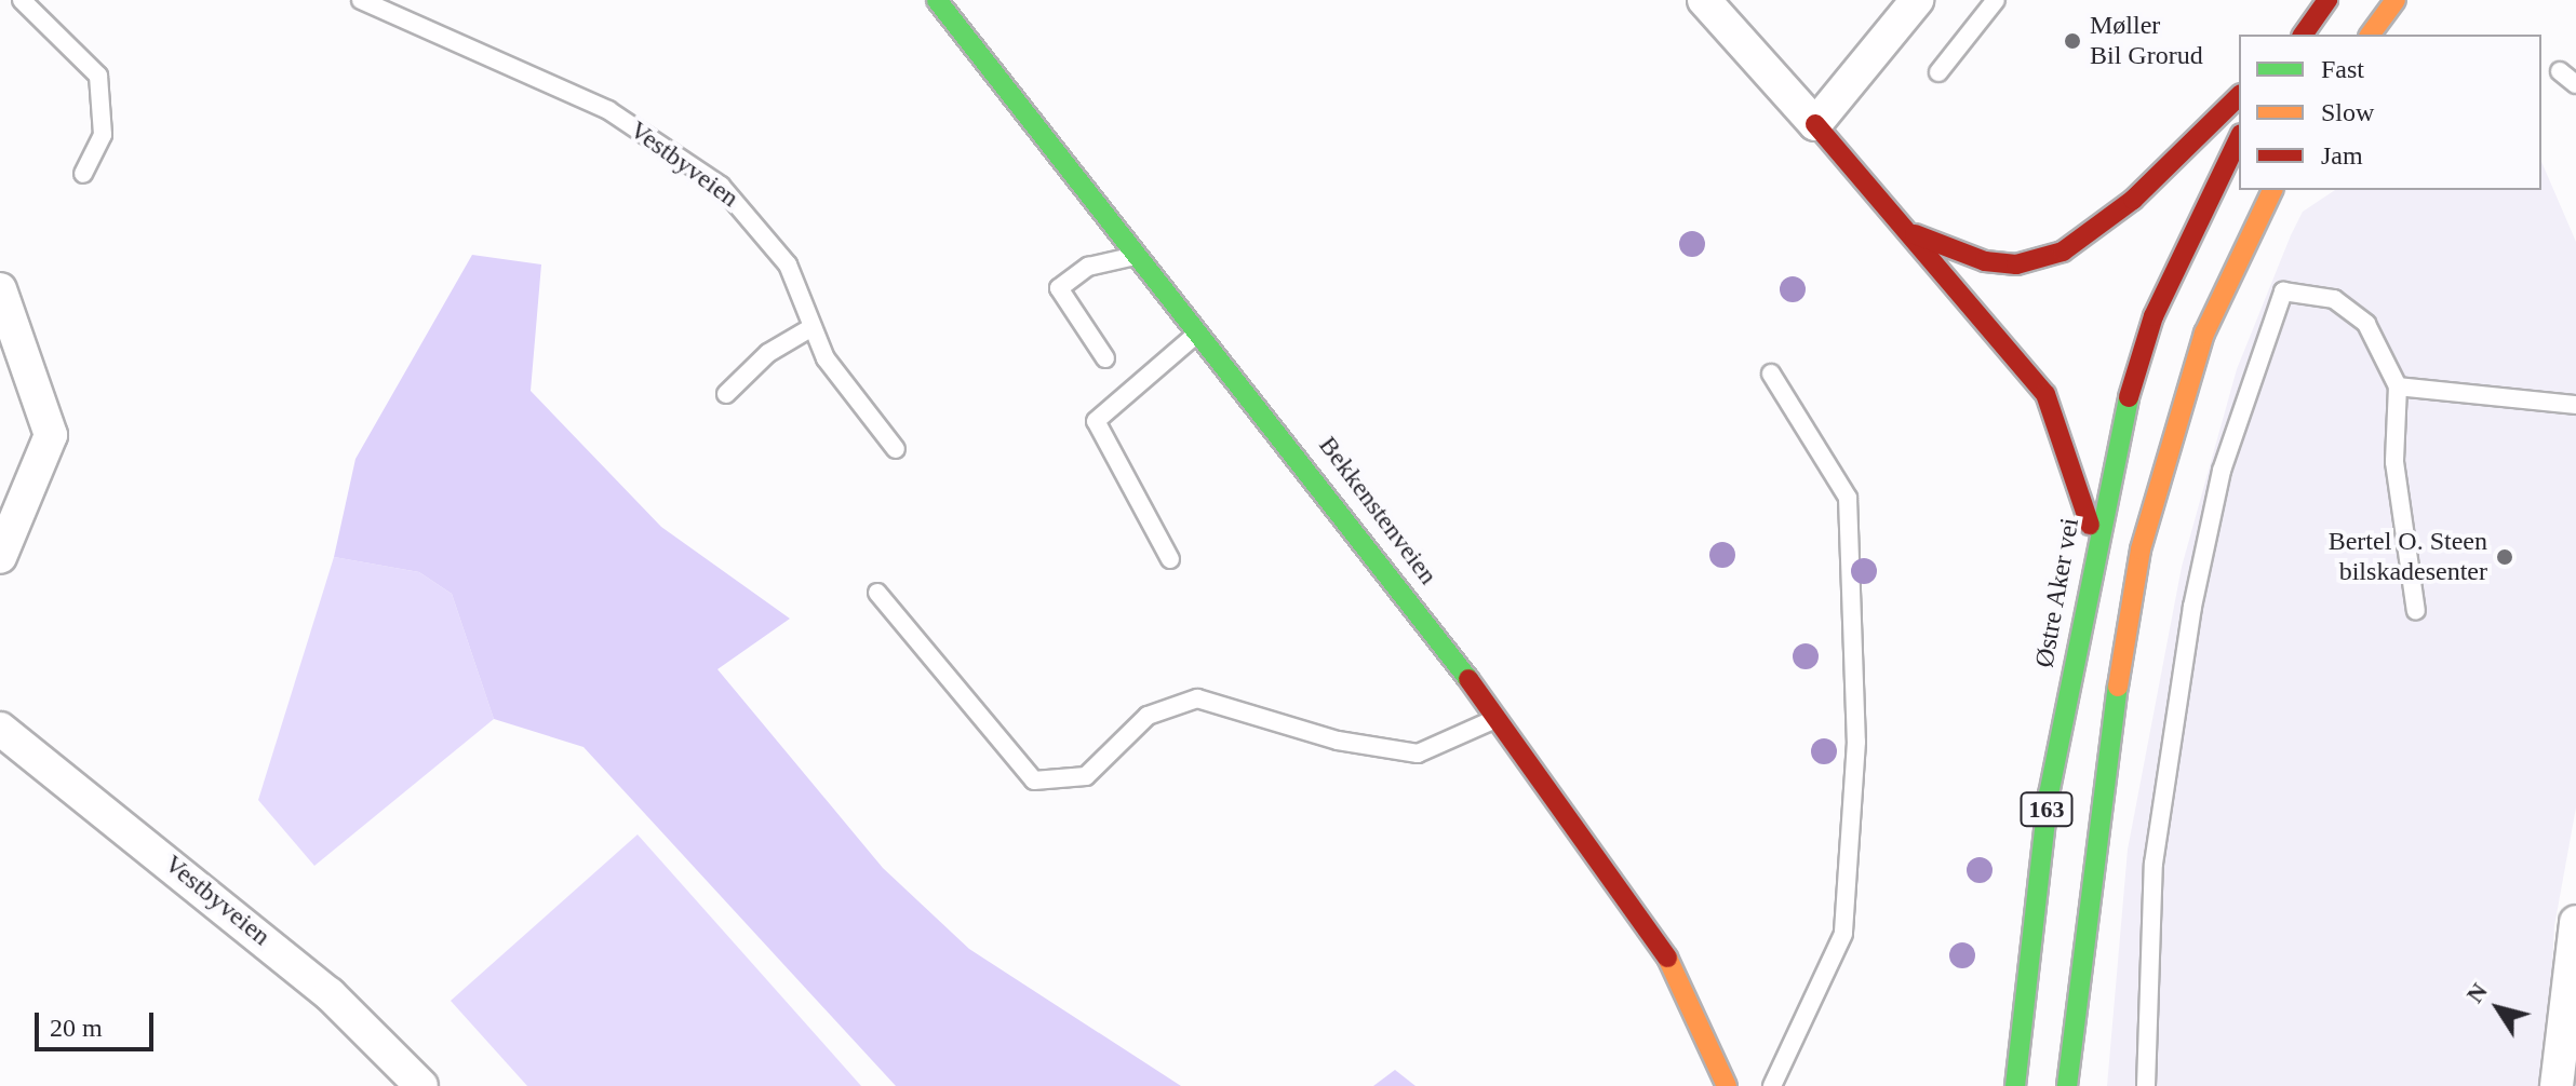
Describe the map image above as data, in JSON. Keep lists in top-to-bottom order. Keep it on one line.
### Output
{"streets":{"main road":["Bekkenstenveien","Østre Aker vei","163"],"street":["Vestbyveien"]},"places":["Møller Bil Grorud","Bertel O. Steen bilskadesenter"],"legend":["Fast","Slow","Jam"],"scale_bar":"20 m","north":"top left"}
